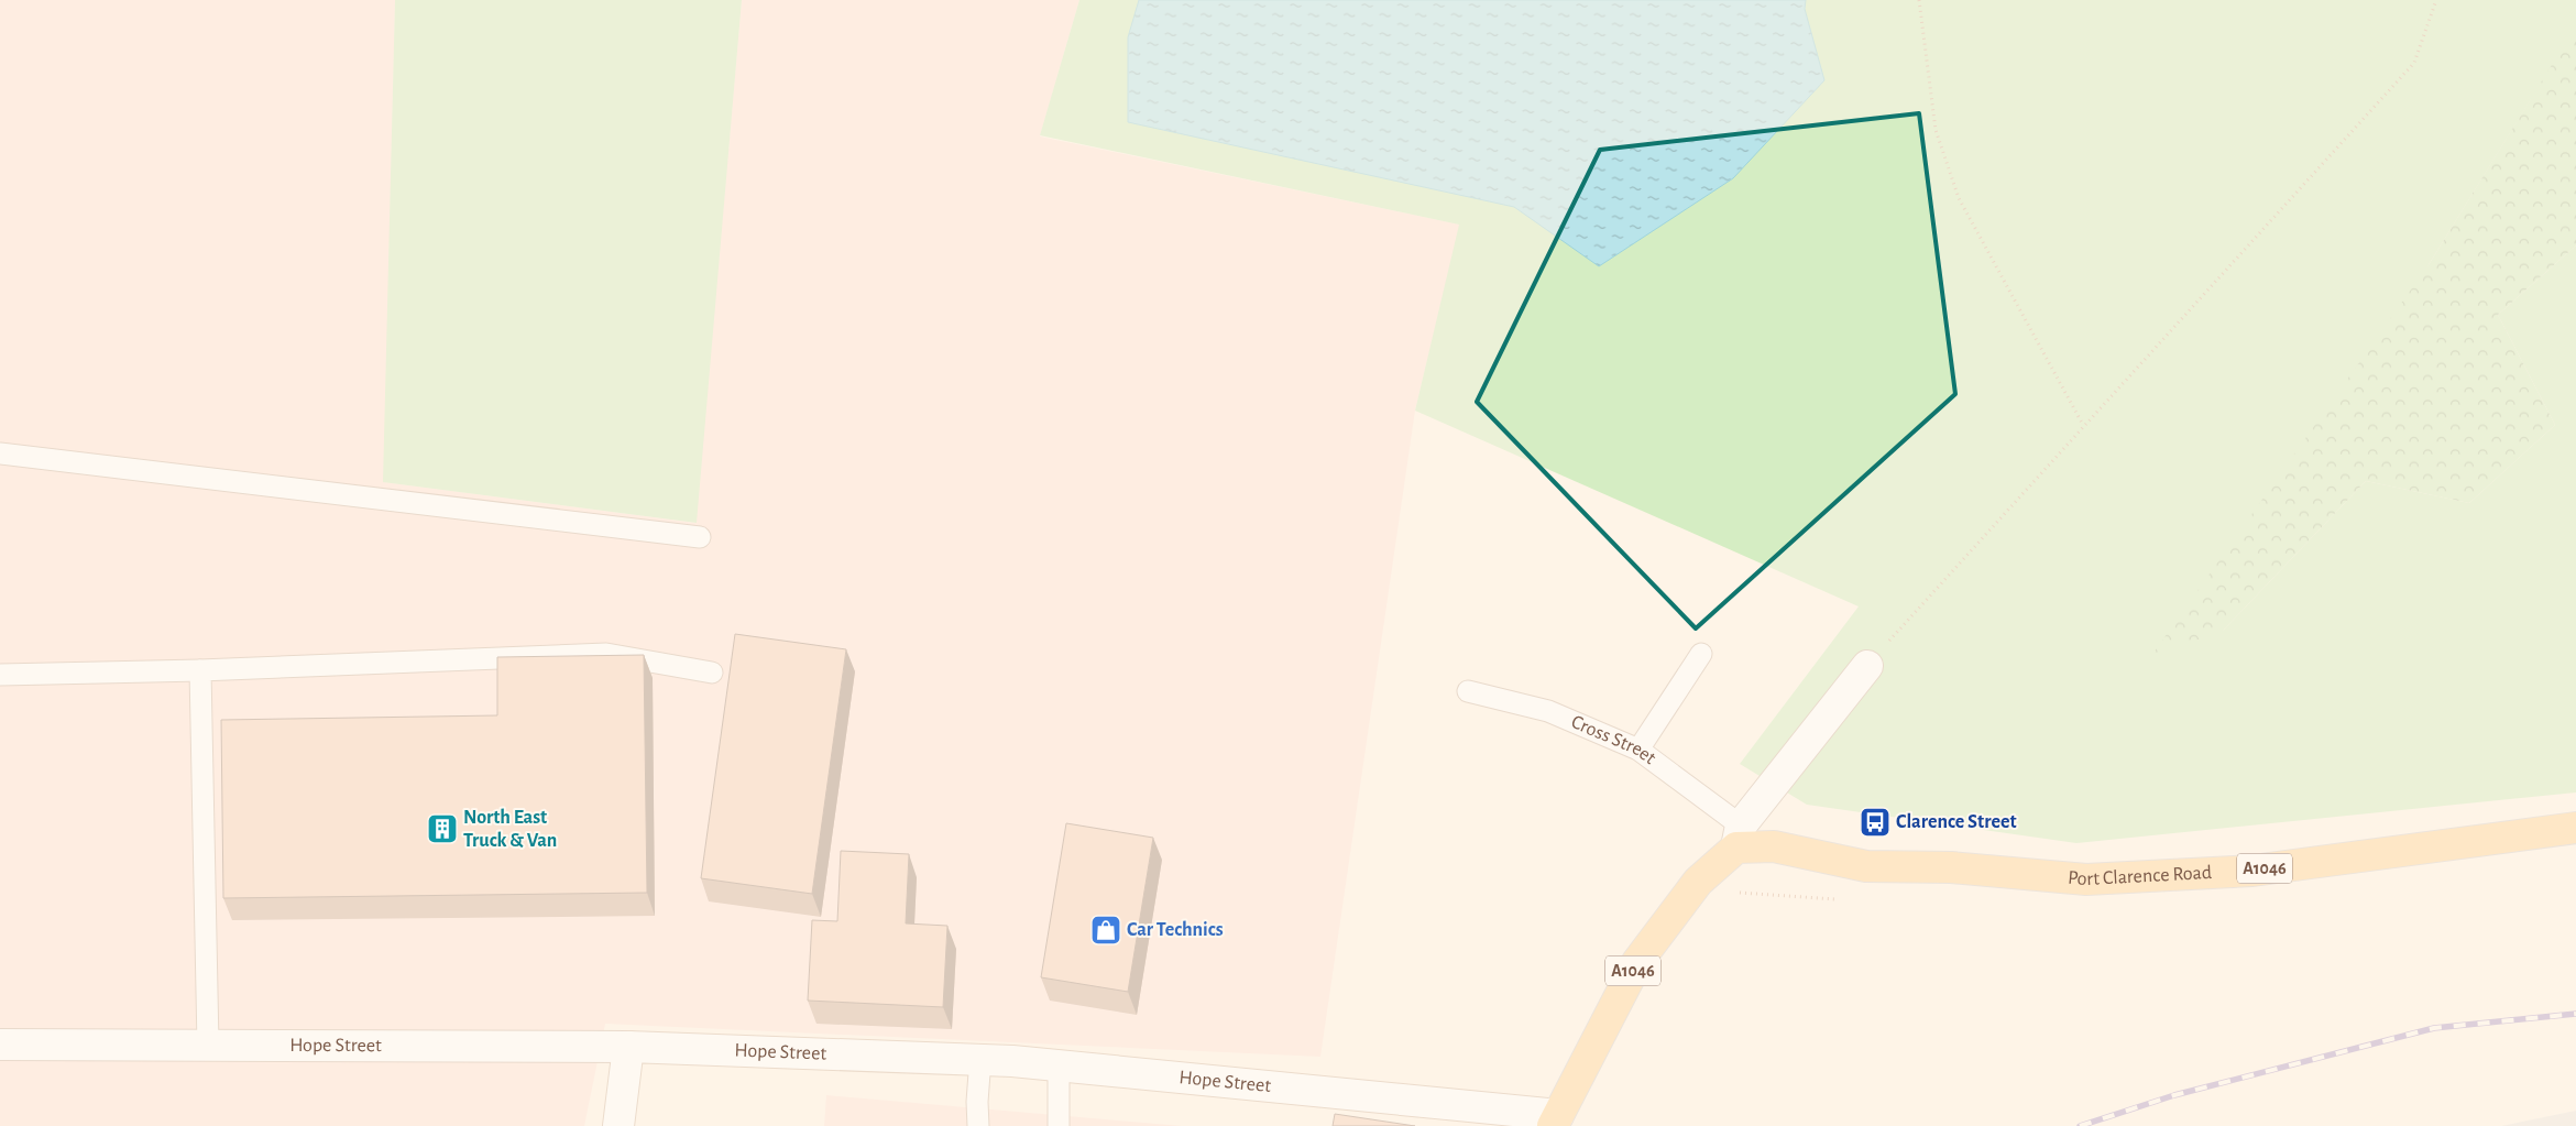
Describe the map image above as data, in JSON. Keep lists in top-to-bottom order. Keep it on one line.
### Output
{"streets":{"main road":["A1046","Port Clarence Road","Hope Street"],"lane":["Cross Street"]},"crossings":[["Cross Street","A1046"],["Cross Street","Port Clarence Road"],["A1046","Port Clarence Road"],["A1046","Hope Street"]],"places":{"bus stop":["Clarence Street"],"building":["North East Truck & Van"],"shop":["Car Technics"]}}
